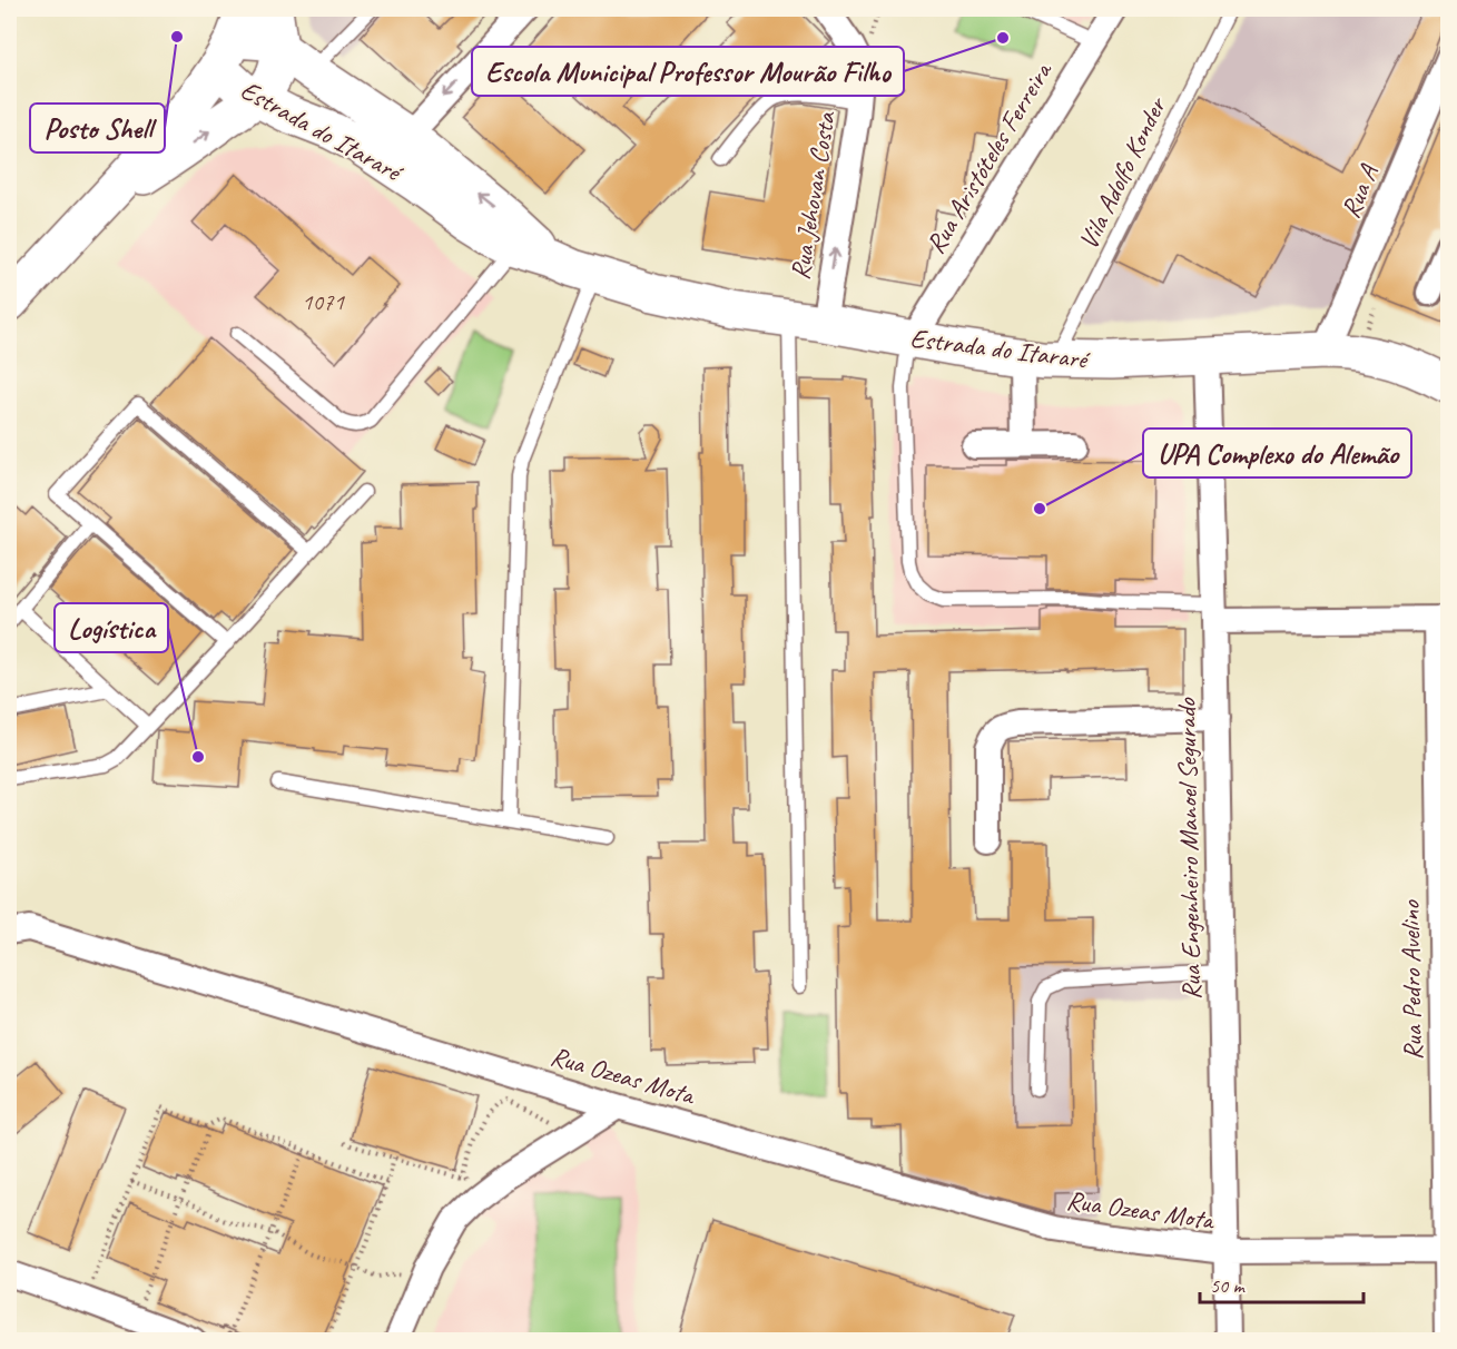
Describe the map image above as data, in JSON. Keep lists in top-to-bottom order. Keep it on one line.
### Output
{"streets":{"main road":["Estrada do Itararé"],"street":["Rua Aristóteles Ferreira","Rua A","Rua Jehovan Costa","Rua Engenheiro Manoel Segurado","Rua Pedro Avelino","Rua Ozeas Mota"],"lane":["Vila Adolfo Konder"]},"crossings":[["Estrada do Itararé","Rua Aristóteles Ferreira"],["Estrada do Itararé","Vila Adolfo Konder"],["Estrada do Itararé","Rua A"],["Estrada do Itararé","Rua Jehovan Costa"],["Estrada do Itararé","Rua Engenheiro Manoel Segurado"],["Rua Engenheiro Manoel Segurado","Rua Ozeas Mota"],["Rua Pedro Avelino","Rua Ozeas Mota"]],"one_way":["Rua Jehovan Costa"],"places":["Posto Shell","Escola Municipal Professor Mourão Filho","UPA Complexo do Alemão","Logística"],"house_numbers":["1071"],"scale_bar":"50 m"}
